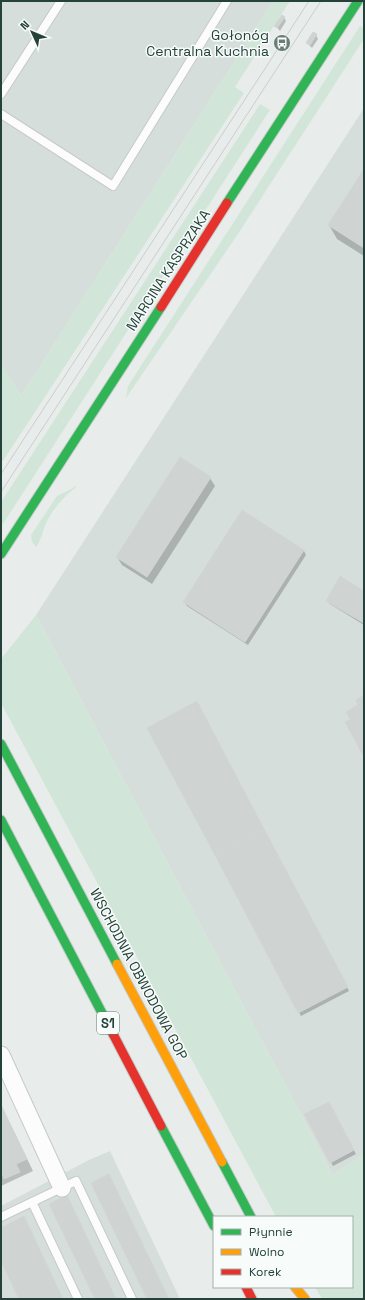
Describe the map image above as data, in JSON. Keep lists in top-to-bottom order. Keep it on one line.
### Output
{"streets":{"main road":["MARCINA KASPRZAKA","WSCHODNIA OBWODOWA GOP","S1"]},"places":{"bus stop":["Gołonóg Centralna Kuchnia"]},"legend":["Płynnie","Wolno","Korek"],"north":"top left"}
